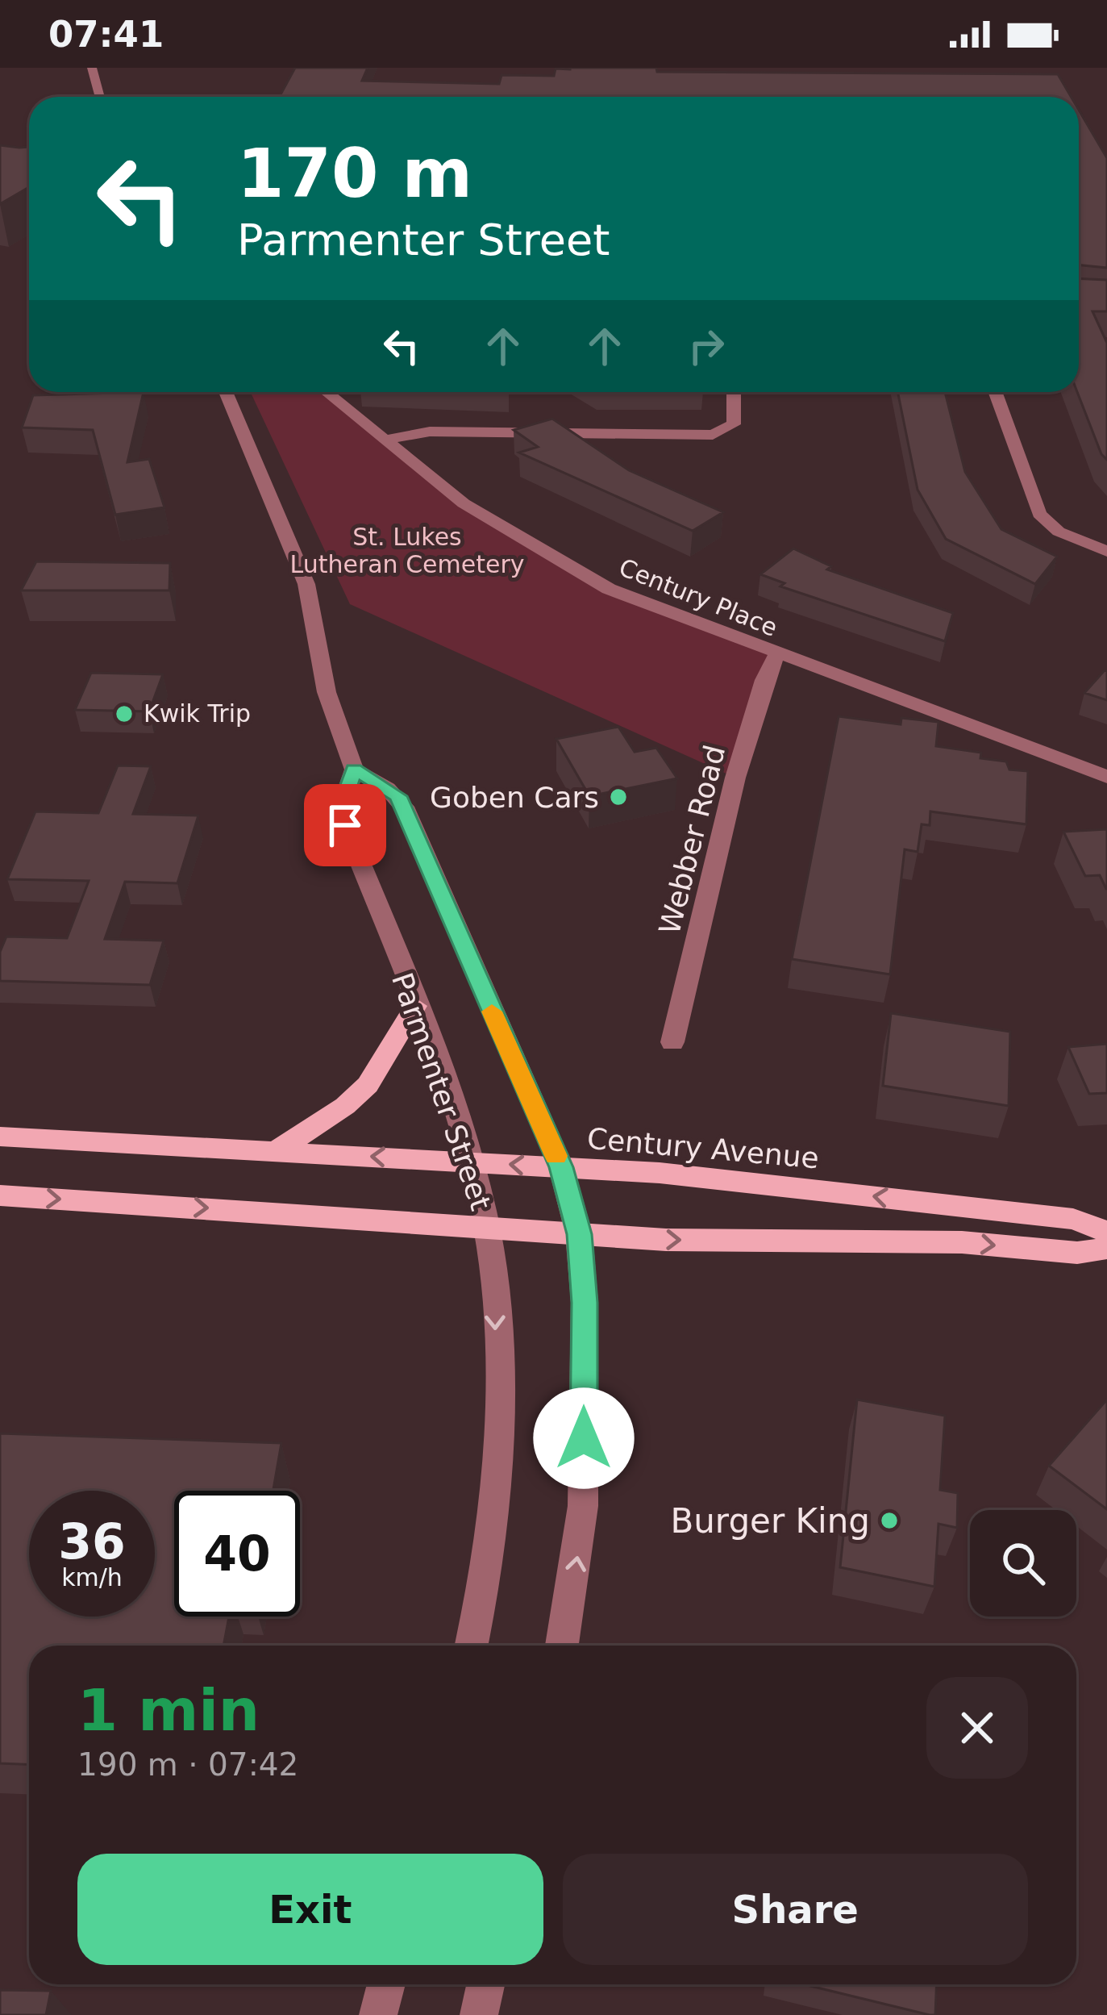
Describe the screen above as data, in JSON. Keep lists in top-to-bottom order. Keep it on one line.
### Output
{"streets":{"main road":["Century Avenue"],"street":["Century Place","Webber Road","Parmenter Street"]},"crossings":[["Century Place","Webber Road"],["Parmenter Street","Century Avenue"]],"parks":["St. Lukes Lutheran Cemetery"],"places":["Kwik Trip","Goben Cars","Burger King"],"page":{"status":"07:41","turn":["170 m","Parmenter Street"],"speed":"36 km/h","limit":"40","heading":["1 min","190 m · 07:42"],"buttons":["Exit","Share"]}}
